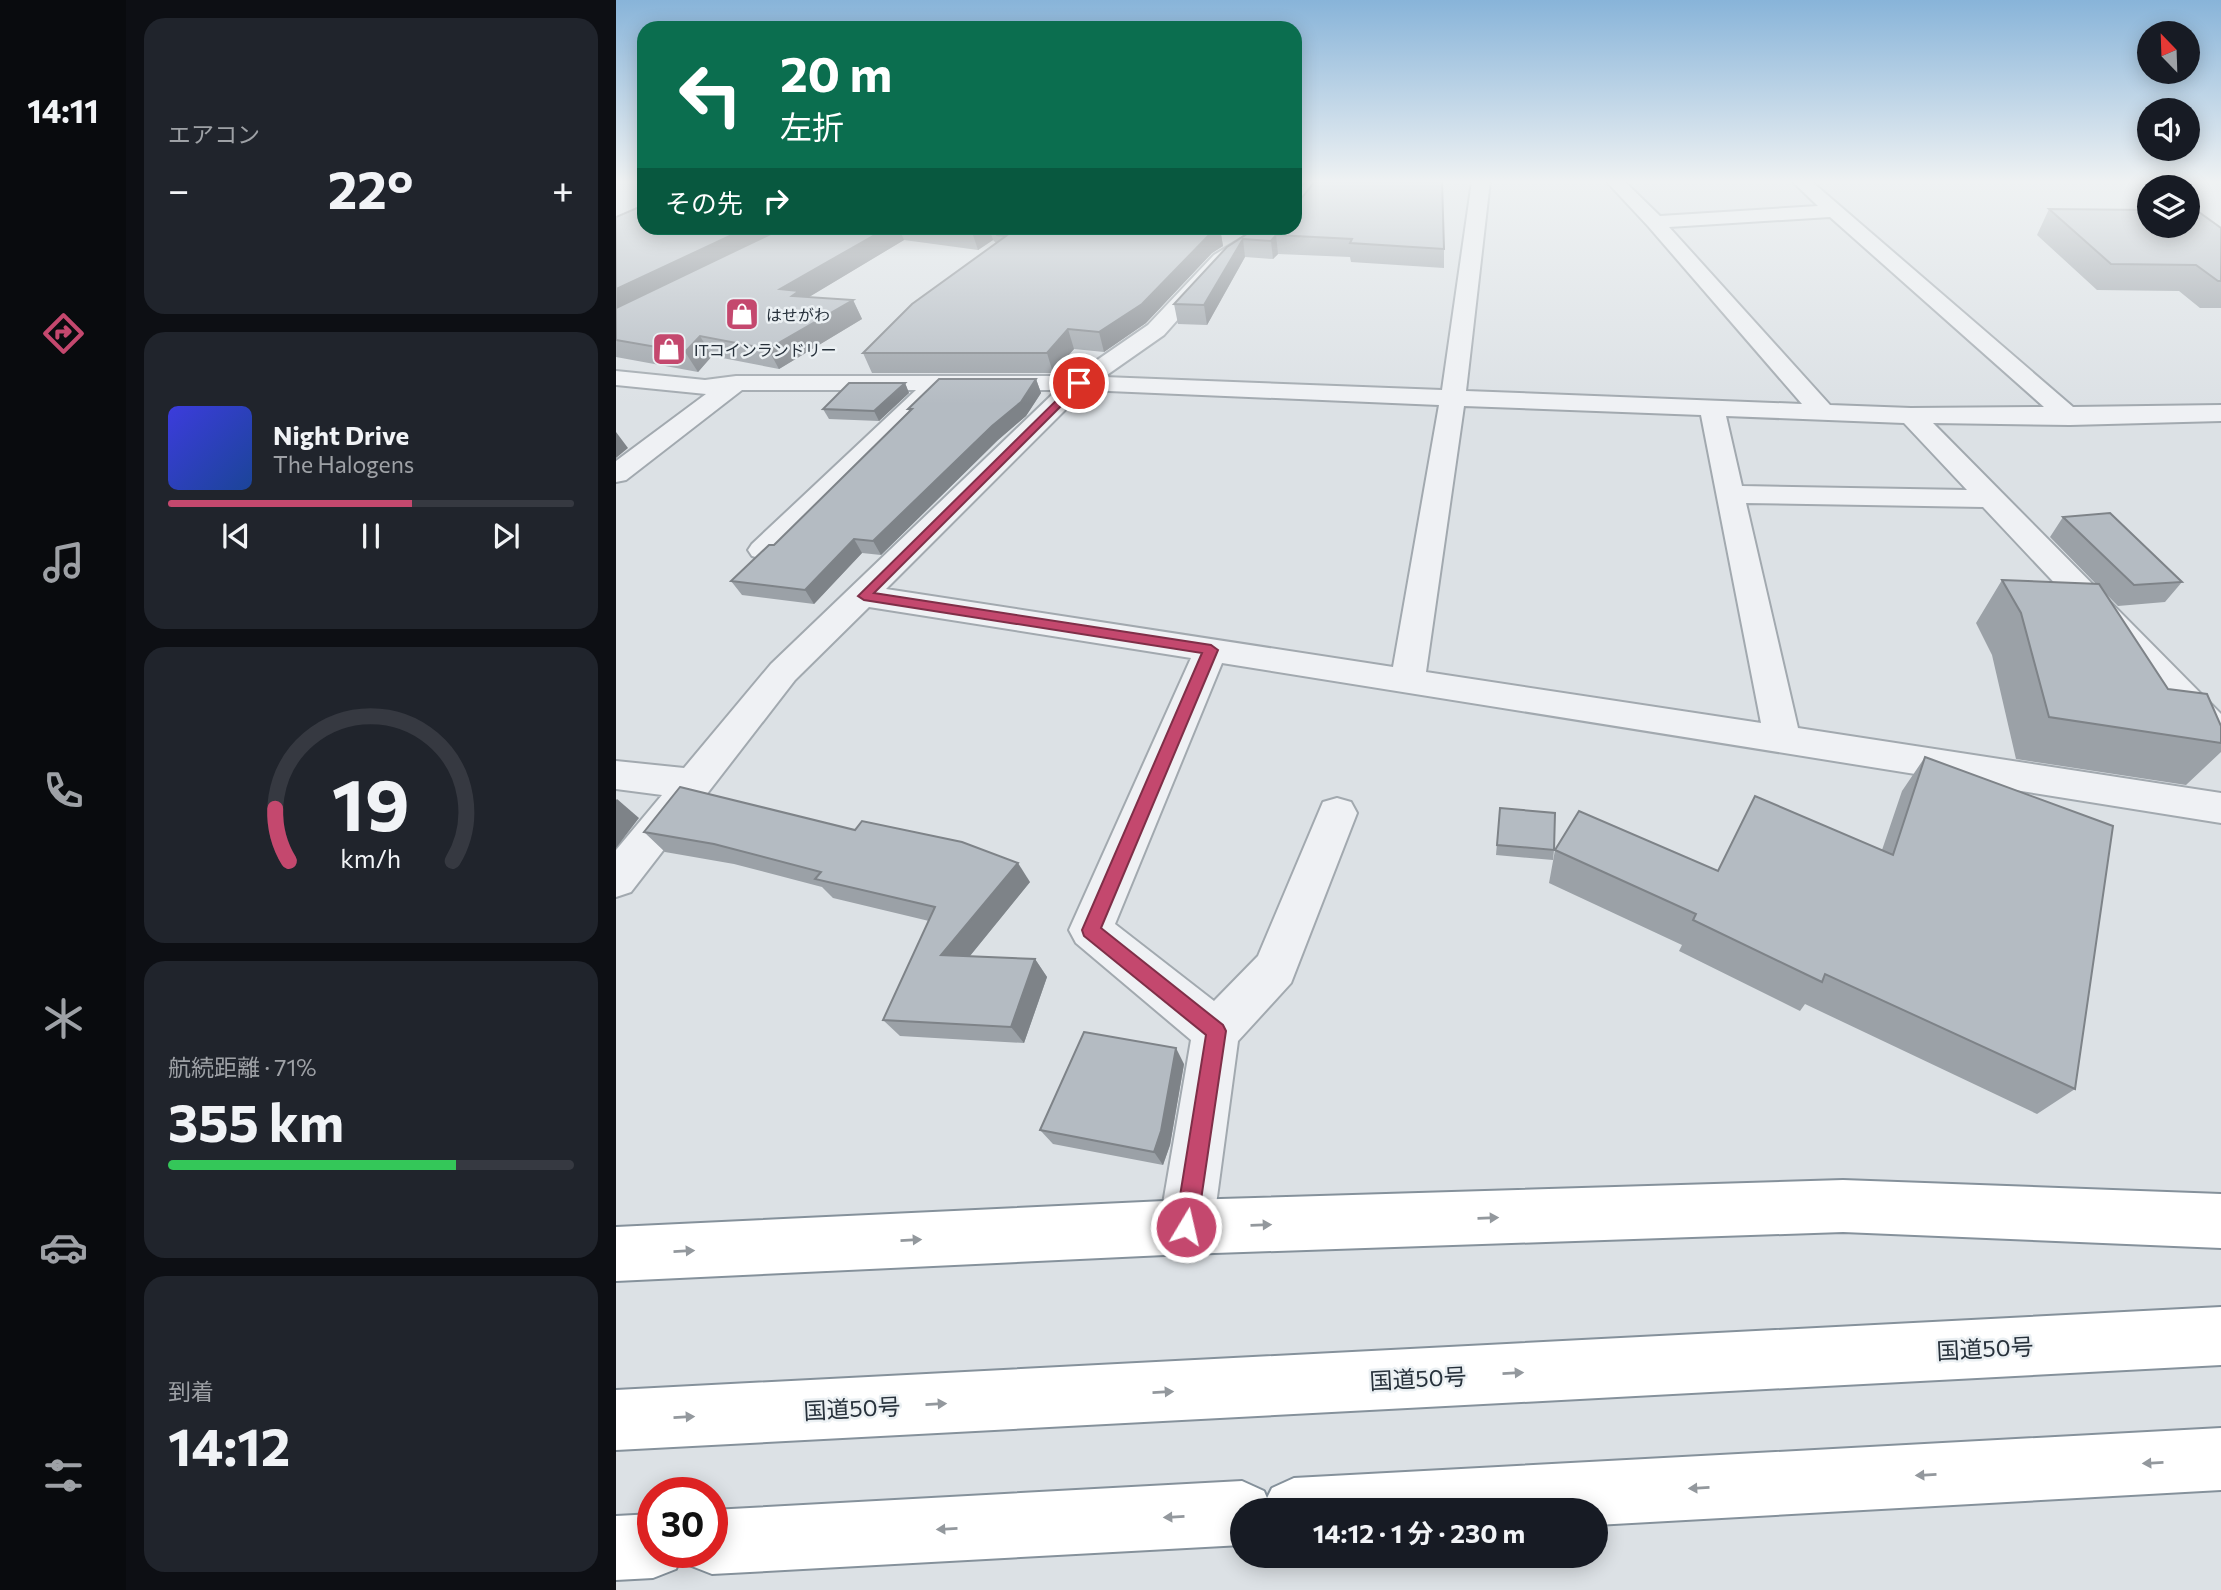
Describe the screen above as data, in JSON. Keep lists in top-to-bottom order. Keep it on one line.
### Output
{"streets":{"highway":["国道50号"]},"places":{"shop":["はせがわ","ITコインランドリー"]},"north":"top left","page":{"tabs":"14:11","tile":["エアコン",["航続距離 · 71%","355 km"],["到着","14:12"]],"turn":["20 m","左折"],"heat":["−","22°","+"],"then":"その先","song":["Night Drive","The Halogens"],"limit":"30","trip":"14:12 · 1 分 · 230 m","gauge":["19","km/h"]}}
